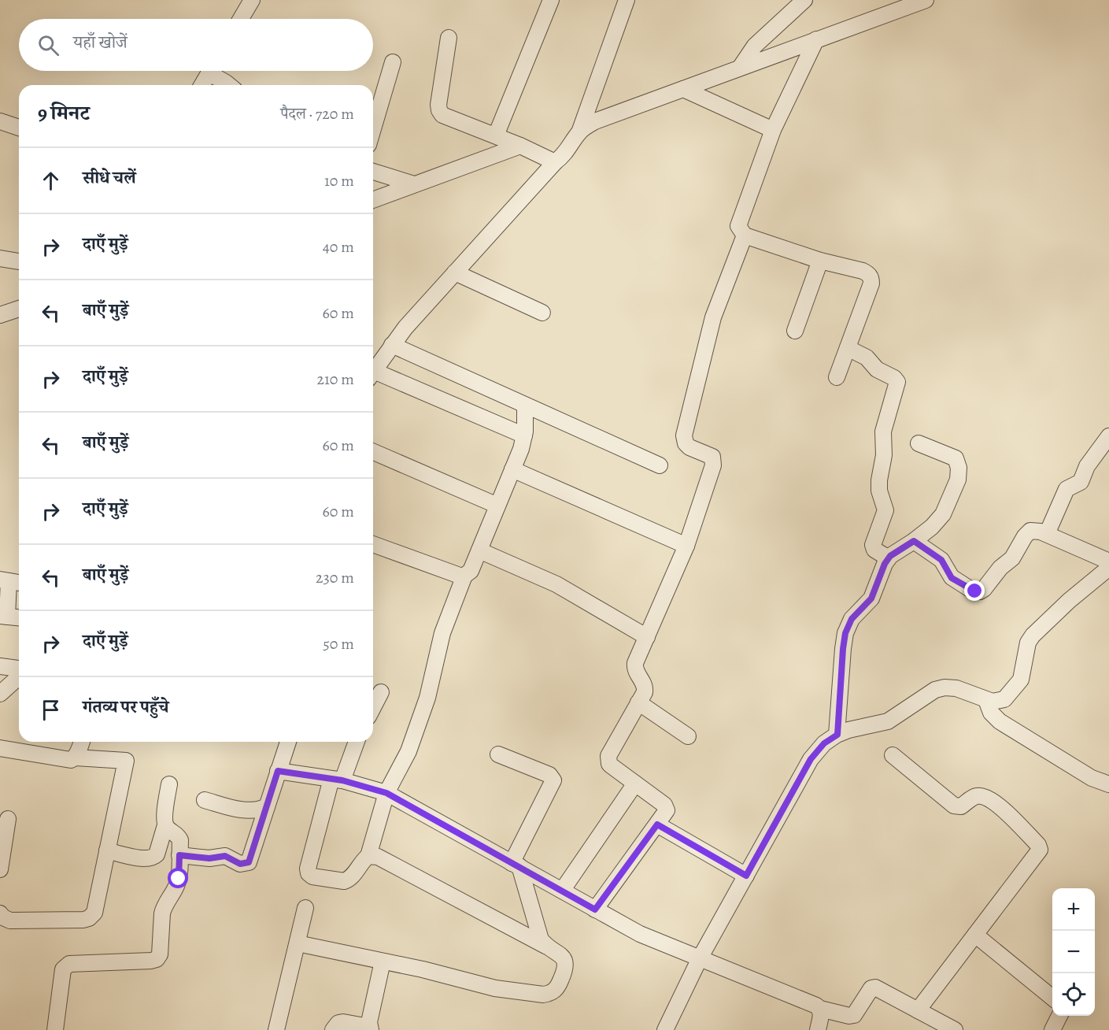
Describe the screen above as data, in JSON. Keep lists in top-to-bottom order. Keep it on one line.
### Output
{"page":{"search":"यहाँ खोजें","heading":["9 मिनट","पैदल · 720 m"],"list":[["सीधे चलें","10 m"],["दाएँ मुड़ें","40 m"],["बाएँ मुड़ें","60 m"],["दाएँ मुड़ें","210 m"],["बाएँ मुड़ें","60 m"],["दाएँ मुड़ें","60 m"],["बाएँ मुड़ें","230 m"],["दाएँ मुड़ें","50 m"],"गंतव्य पर पहुँचे"],"map_buttons":["+","−"]}}
